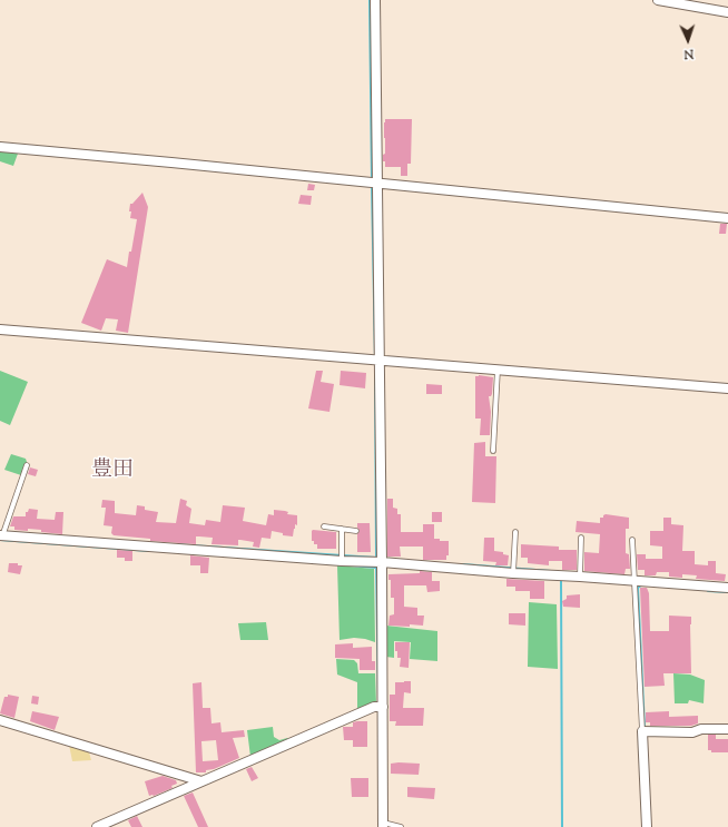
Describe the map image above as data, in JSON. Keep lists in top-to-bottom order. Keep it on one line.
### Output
{"districts":["豊田"],"north":"bottom"}
